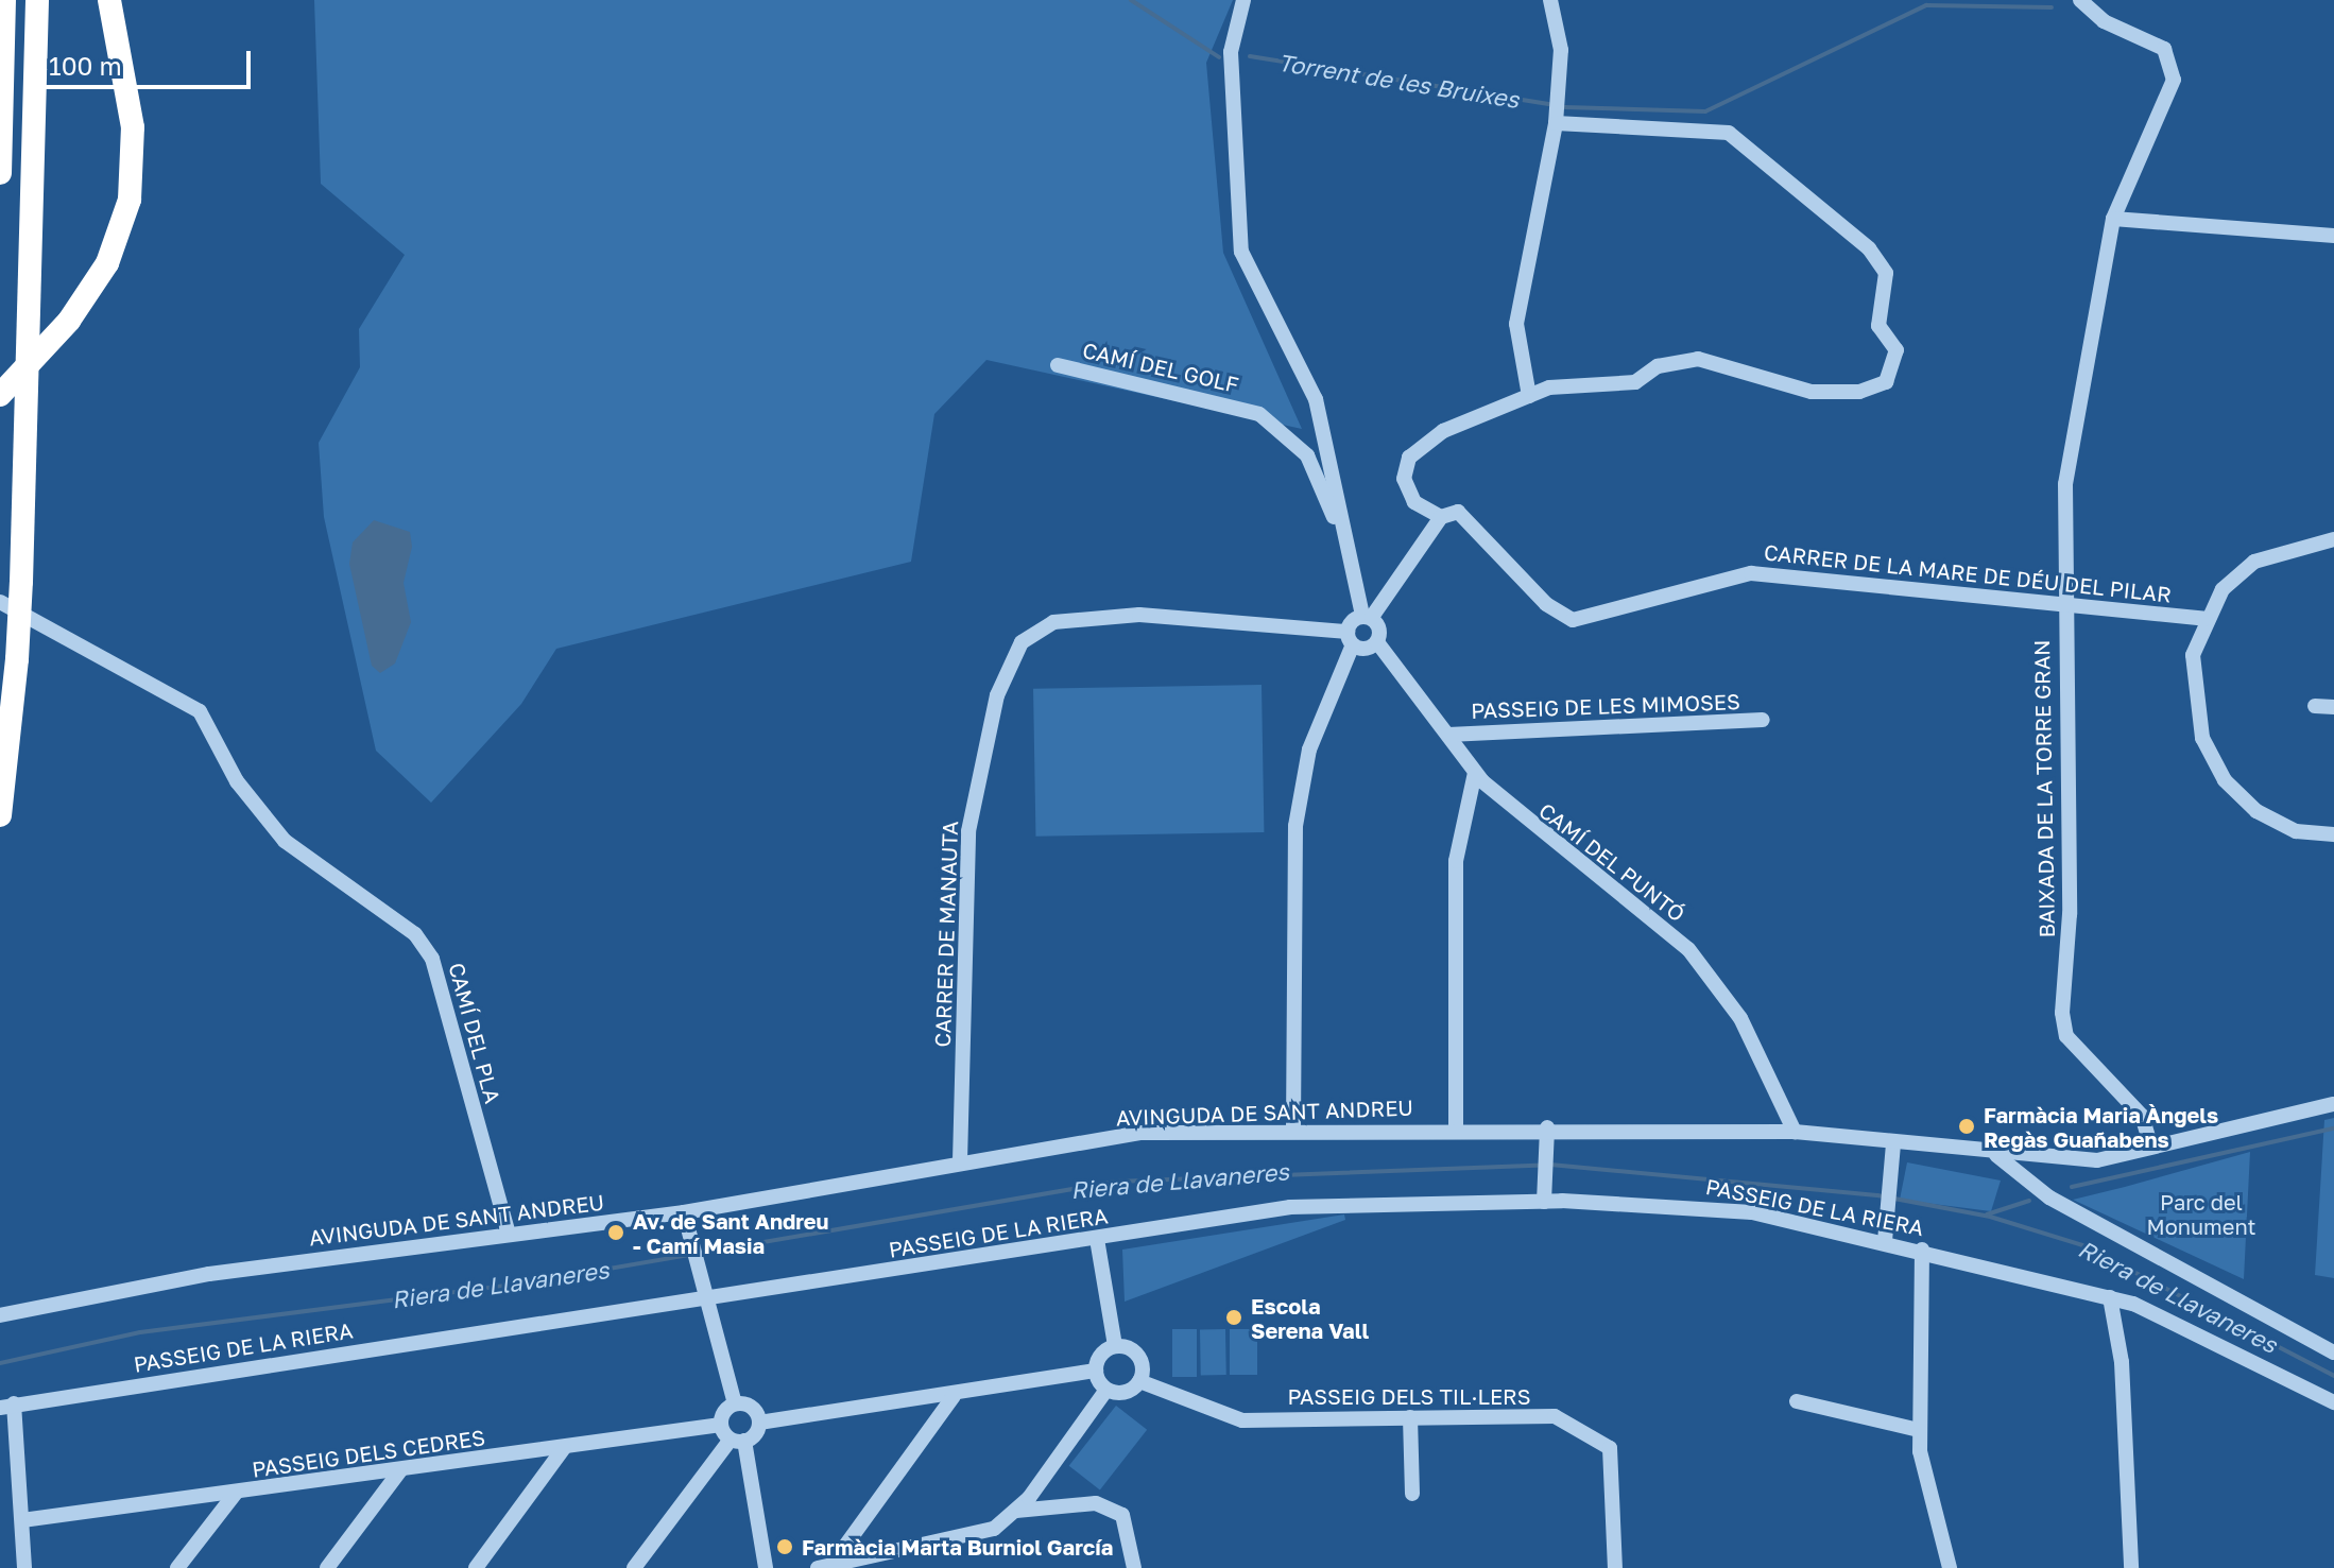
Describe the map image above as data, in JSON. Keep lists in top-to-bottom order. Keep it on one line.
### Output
{"streets":{"street":["CAMÍ DEL GOLF","CARRER DE LA MARE DE DÉU DEL PILAR","PASSEIG DE LES MIMOSES","BAIXADA DE LA TORRE GRAN","CAMÍ DEL PUNTÓ","CARRER DE MANAUTA","CAMÍ DEL PLA","AVINGUDA DE SANT ANDREU","PASSEIG DE LA RIERA","PASSEIG DELS TIL·LERS","PASSEIG DELS CEDRES"]},"crossings":[["CARRER DE LA MARE DE DÉU DEL PILAR","BAIXADA DE LA TORRE GRAN"],["PASSEIG DE LES MIMOSES","CAMÍ DEL PUNTÓ"],["BAIXADA DE LA TORRE GRAN","AVINGUDA DE SANT ANDREU"],["CAMÍ DEL PUNTÓ","CARRER DE MANAUTA"],["CAMÍ DEL PUNTÓ","AVINGUDA DE SANT ANDREU"],["CARRER DE MANAUTA","AVINGUDA DE SANT ANDREU"],["CAMÍ DEL PLA","AVINGUDA DE SANT ANDREU"]],"water":["Torrent de les Bruixes","Riera de Llavaneres"],"parks":["Parc del Monument"],"places":["Farmàcia Maria Àngels Regàs Guañabens","Av. de Sant Andreu - Camí Masia","Escola Serena Vall","Farmàcia Marta Burniol García"],"scale_bar":"100 m"}
